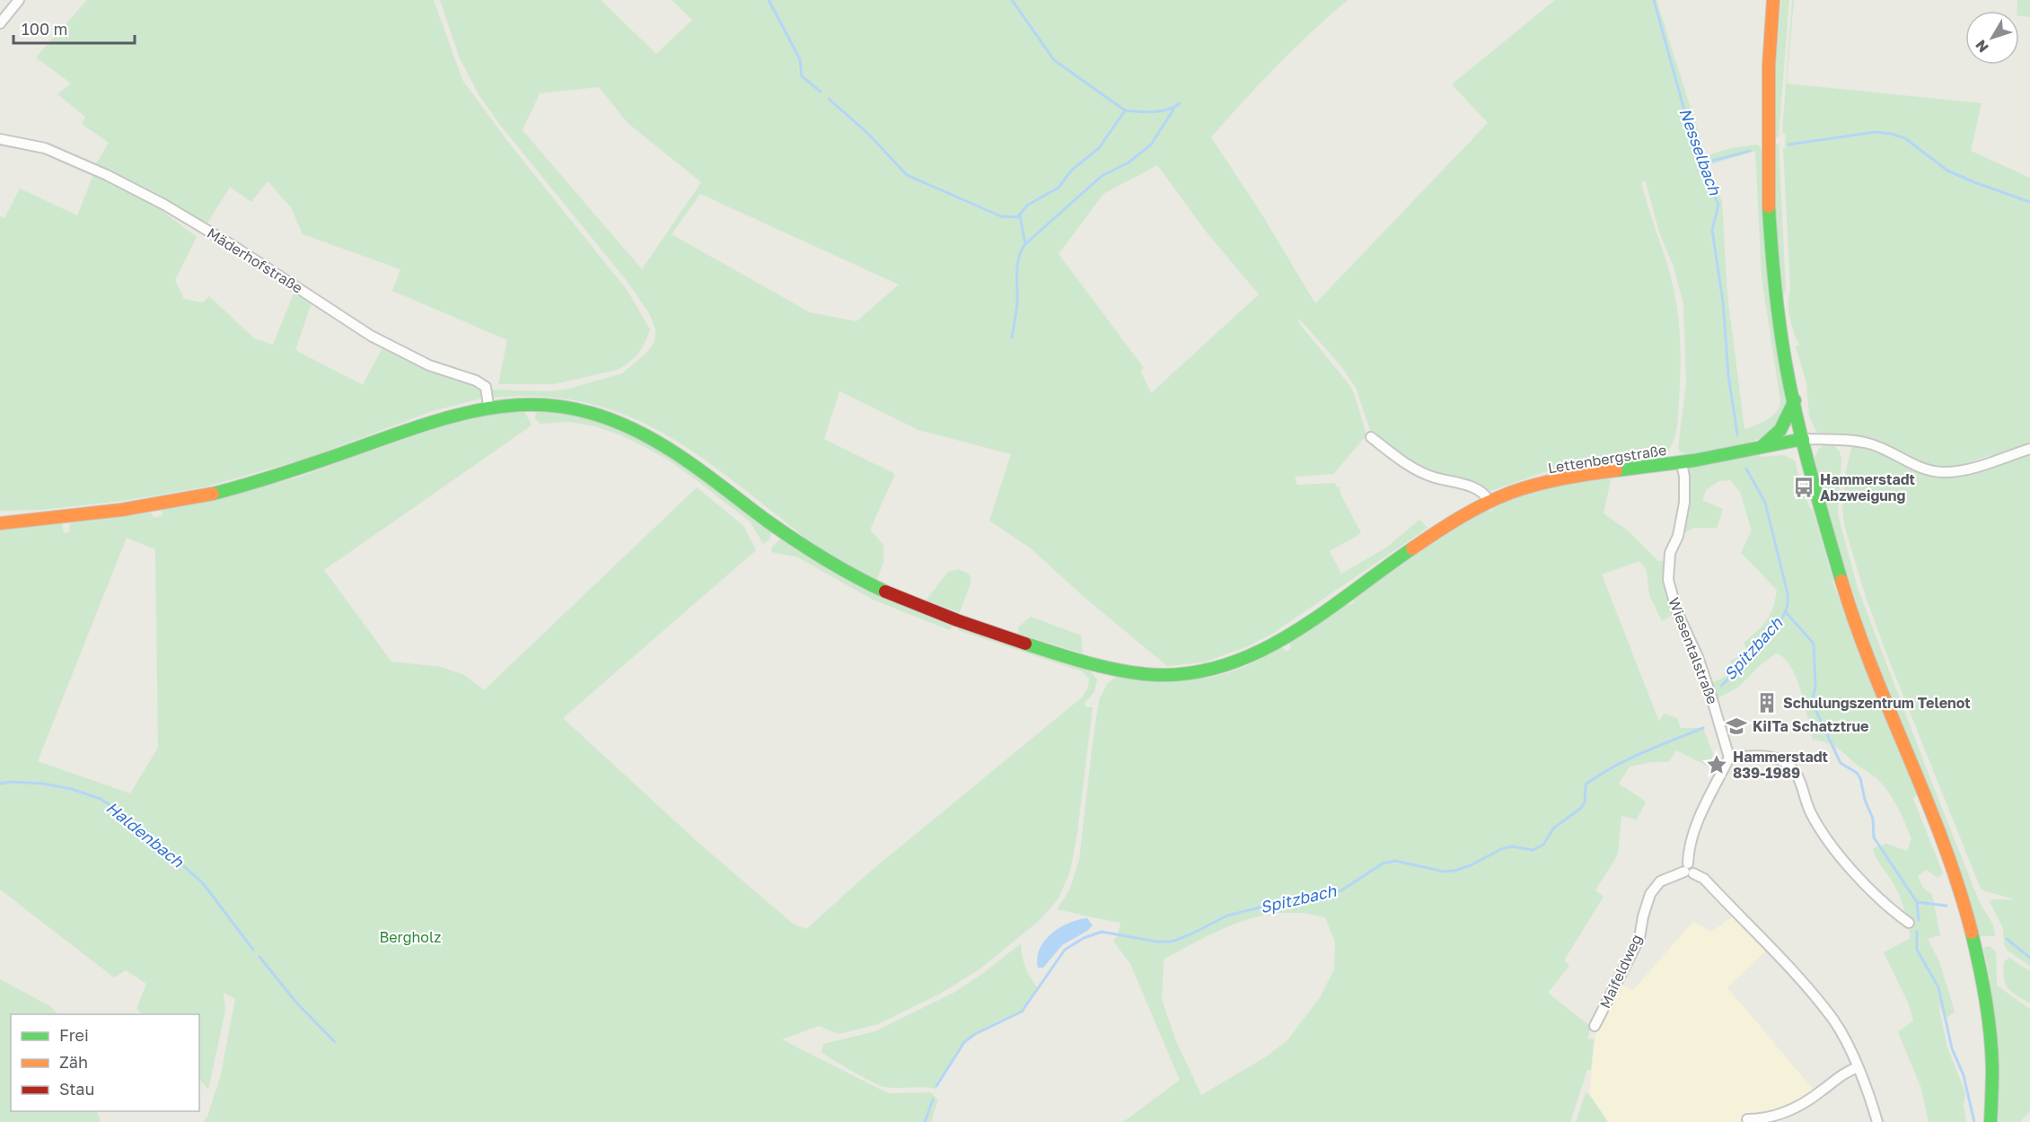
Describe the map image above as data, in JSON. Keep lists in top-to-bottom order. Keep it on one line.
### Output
{"streets":{"street":["Mäderhofstraße","Lettenbergstraße","Wiesentalstraße","Maifeldweg"]},"crossings":[["Mäderhofstraße","Lettenbergstraße"],["Lettenbergstraße","Wiesentalstraße"]],"water":["Nesselbach","Spitzbach","Haldenbach"],"parks":["Bergholz"],"places":{"bus stop":["Hammerstadt Abzweigung"],"building":["Schulungszentrum Telenot"],"school or university":["KiITa Schatztrue"],"place":["Hammerstadt 839-1989"]},"legend":["Frei","Zäh","Stau"],"scale_bar":"100 m","north":"bottom left"}
